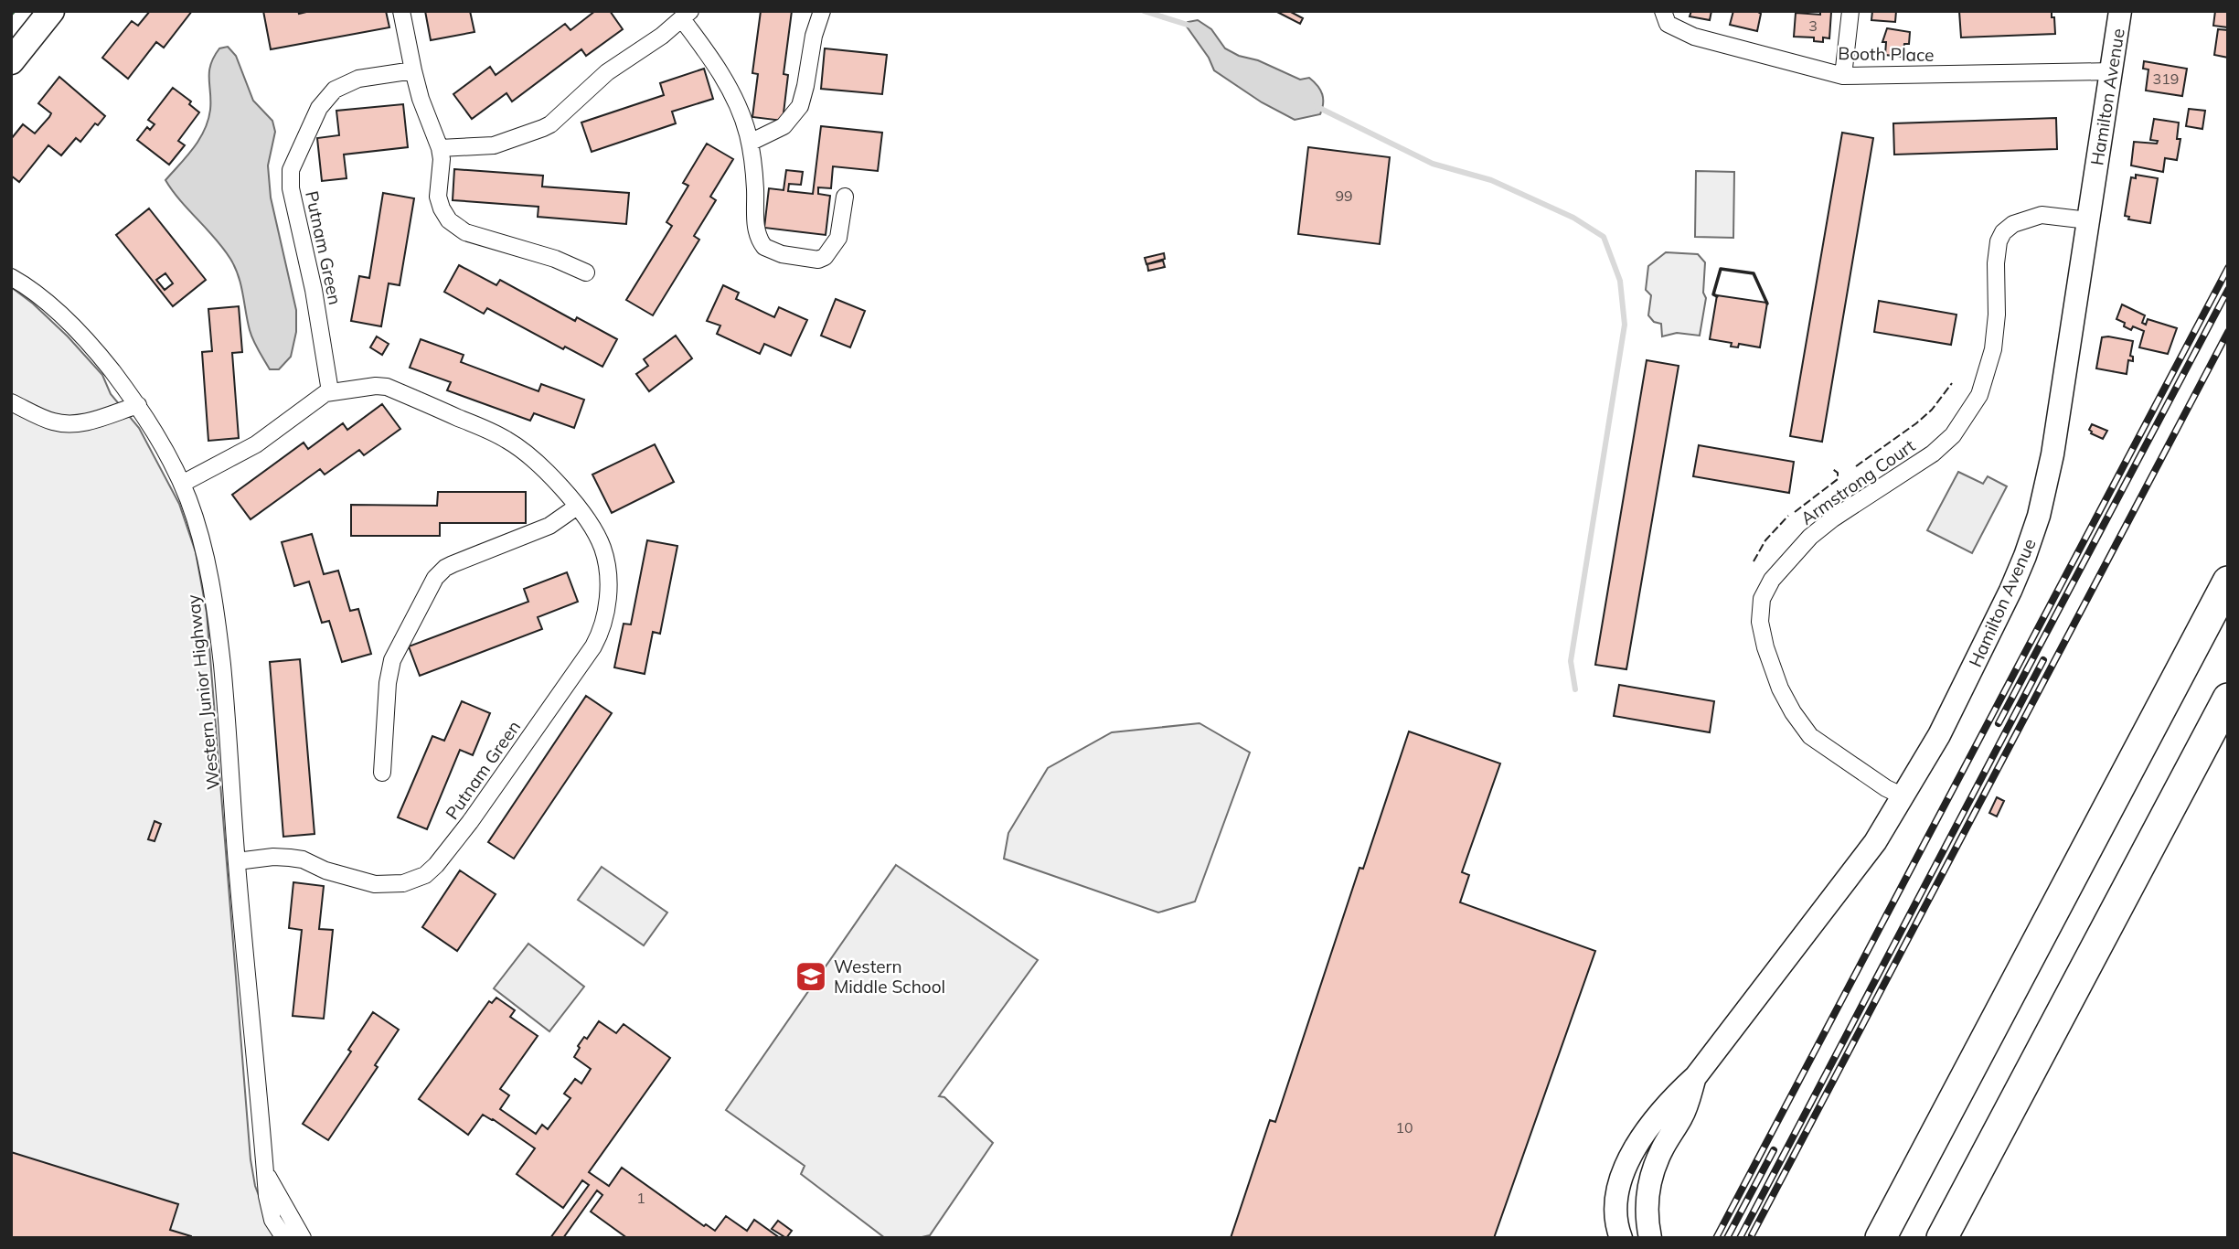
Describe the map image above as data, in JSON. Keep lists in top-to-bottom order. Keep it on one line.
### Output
{"streets":{"main road":["Hamilton Avenue"],"street":["Booth Place","Putnam Green","Armstrong Court","Western Junior Highway"]},"crossings":[["Booth Place","Hamilton Avenue"],["Hamilton Avenue","Armstrong Court"],["Putnam Green","Western Junior Highway"]],"places":{"school or university":["Western Middle School"]},"house_numbers":["3","319","99","10","1"]}
